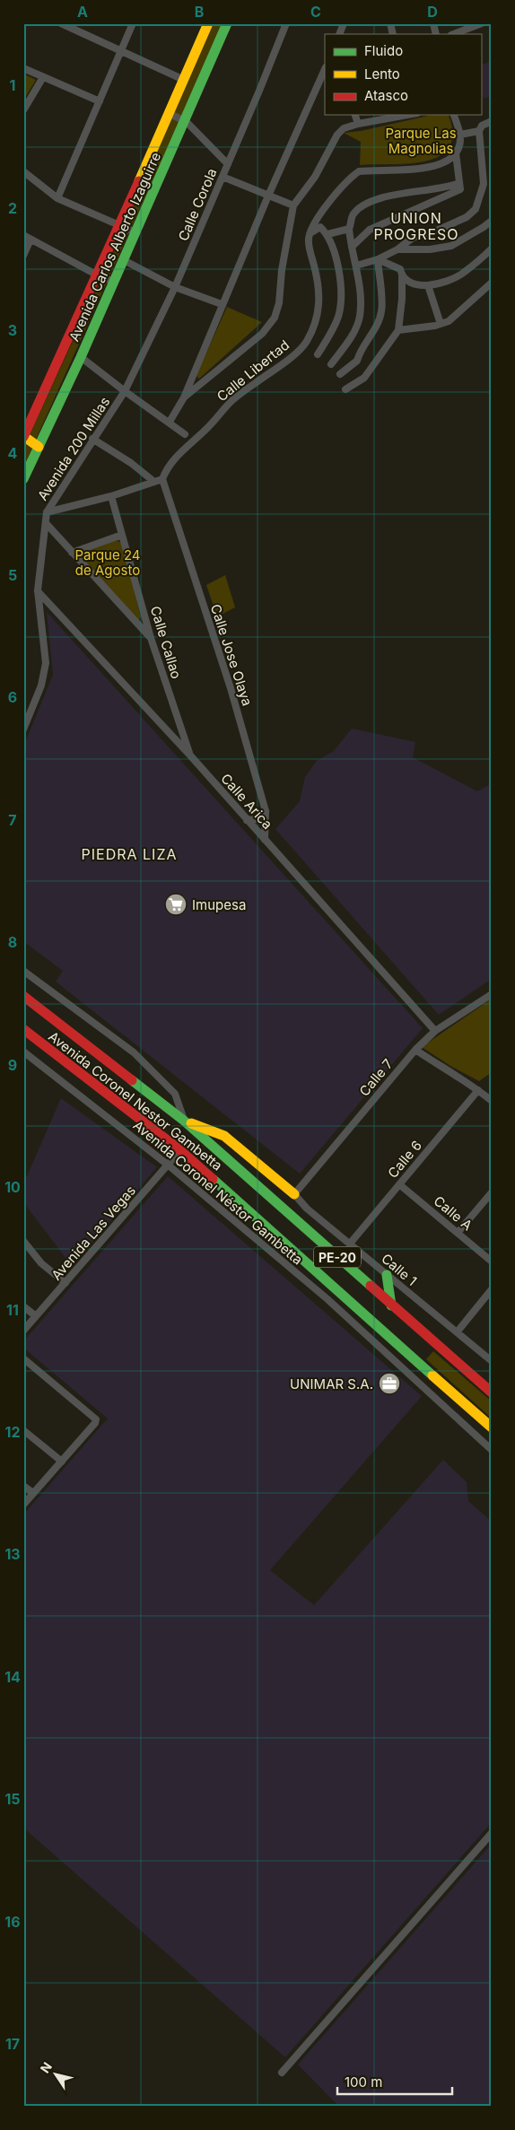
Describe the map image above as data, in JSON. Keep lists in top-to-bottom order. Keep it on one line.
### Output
{"streets":{"main road":["Avenida Carlos Alberto Izaguirre","Avenida Coronel Nestor Gambetta","PE-20"],"street":["Calle Corola","Calle Libertad","Avenida 200 Millas","Calle Callao","Calle Jose Olaya","Calle Arica","Calle 7","Calle 6","Avenida Coronel Néstor Gambetta","Calle A","Avenida Las Vegas","Calle 1"]},"crossings":[["Calle Corola","Avenida 200 Millas"],["Calle Libertad","Calle Jose Olaya"],["Avenida 200 Millas","Calle Arica"],["Calle Callao","Calle Arica"],["Calle Jose Olaya","Calle Arica"],["Calle Arica","Calle 7"],["Calle 7","Calle 1"],["Avenida Coronel Nestor Gambetta","Avenida Las Vegas"],["Calle 6","Calle A"],["Calle 6","Calle 1"],["Avenida Coronel Néstor Gambetta","Avenida Las Vegas"]],"districts":["UNION PROGRESO","PIEDRA LIZA"],"parks":["Parque Las Magnolias","Parque 24 de Agosto"],"places":{"supermarket":["Imupesa"],"office":["UNIMAR S.A."]},"legend":["Fluido","Lento","Atasco"],"scale_bar":"100 m","north":"top left","grid":{"columns":["A","B","C","D"],"rows":["1","2","3","4","5","6","7","8","9","10","11","12","13","14","15","16","17"]}}
